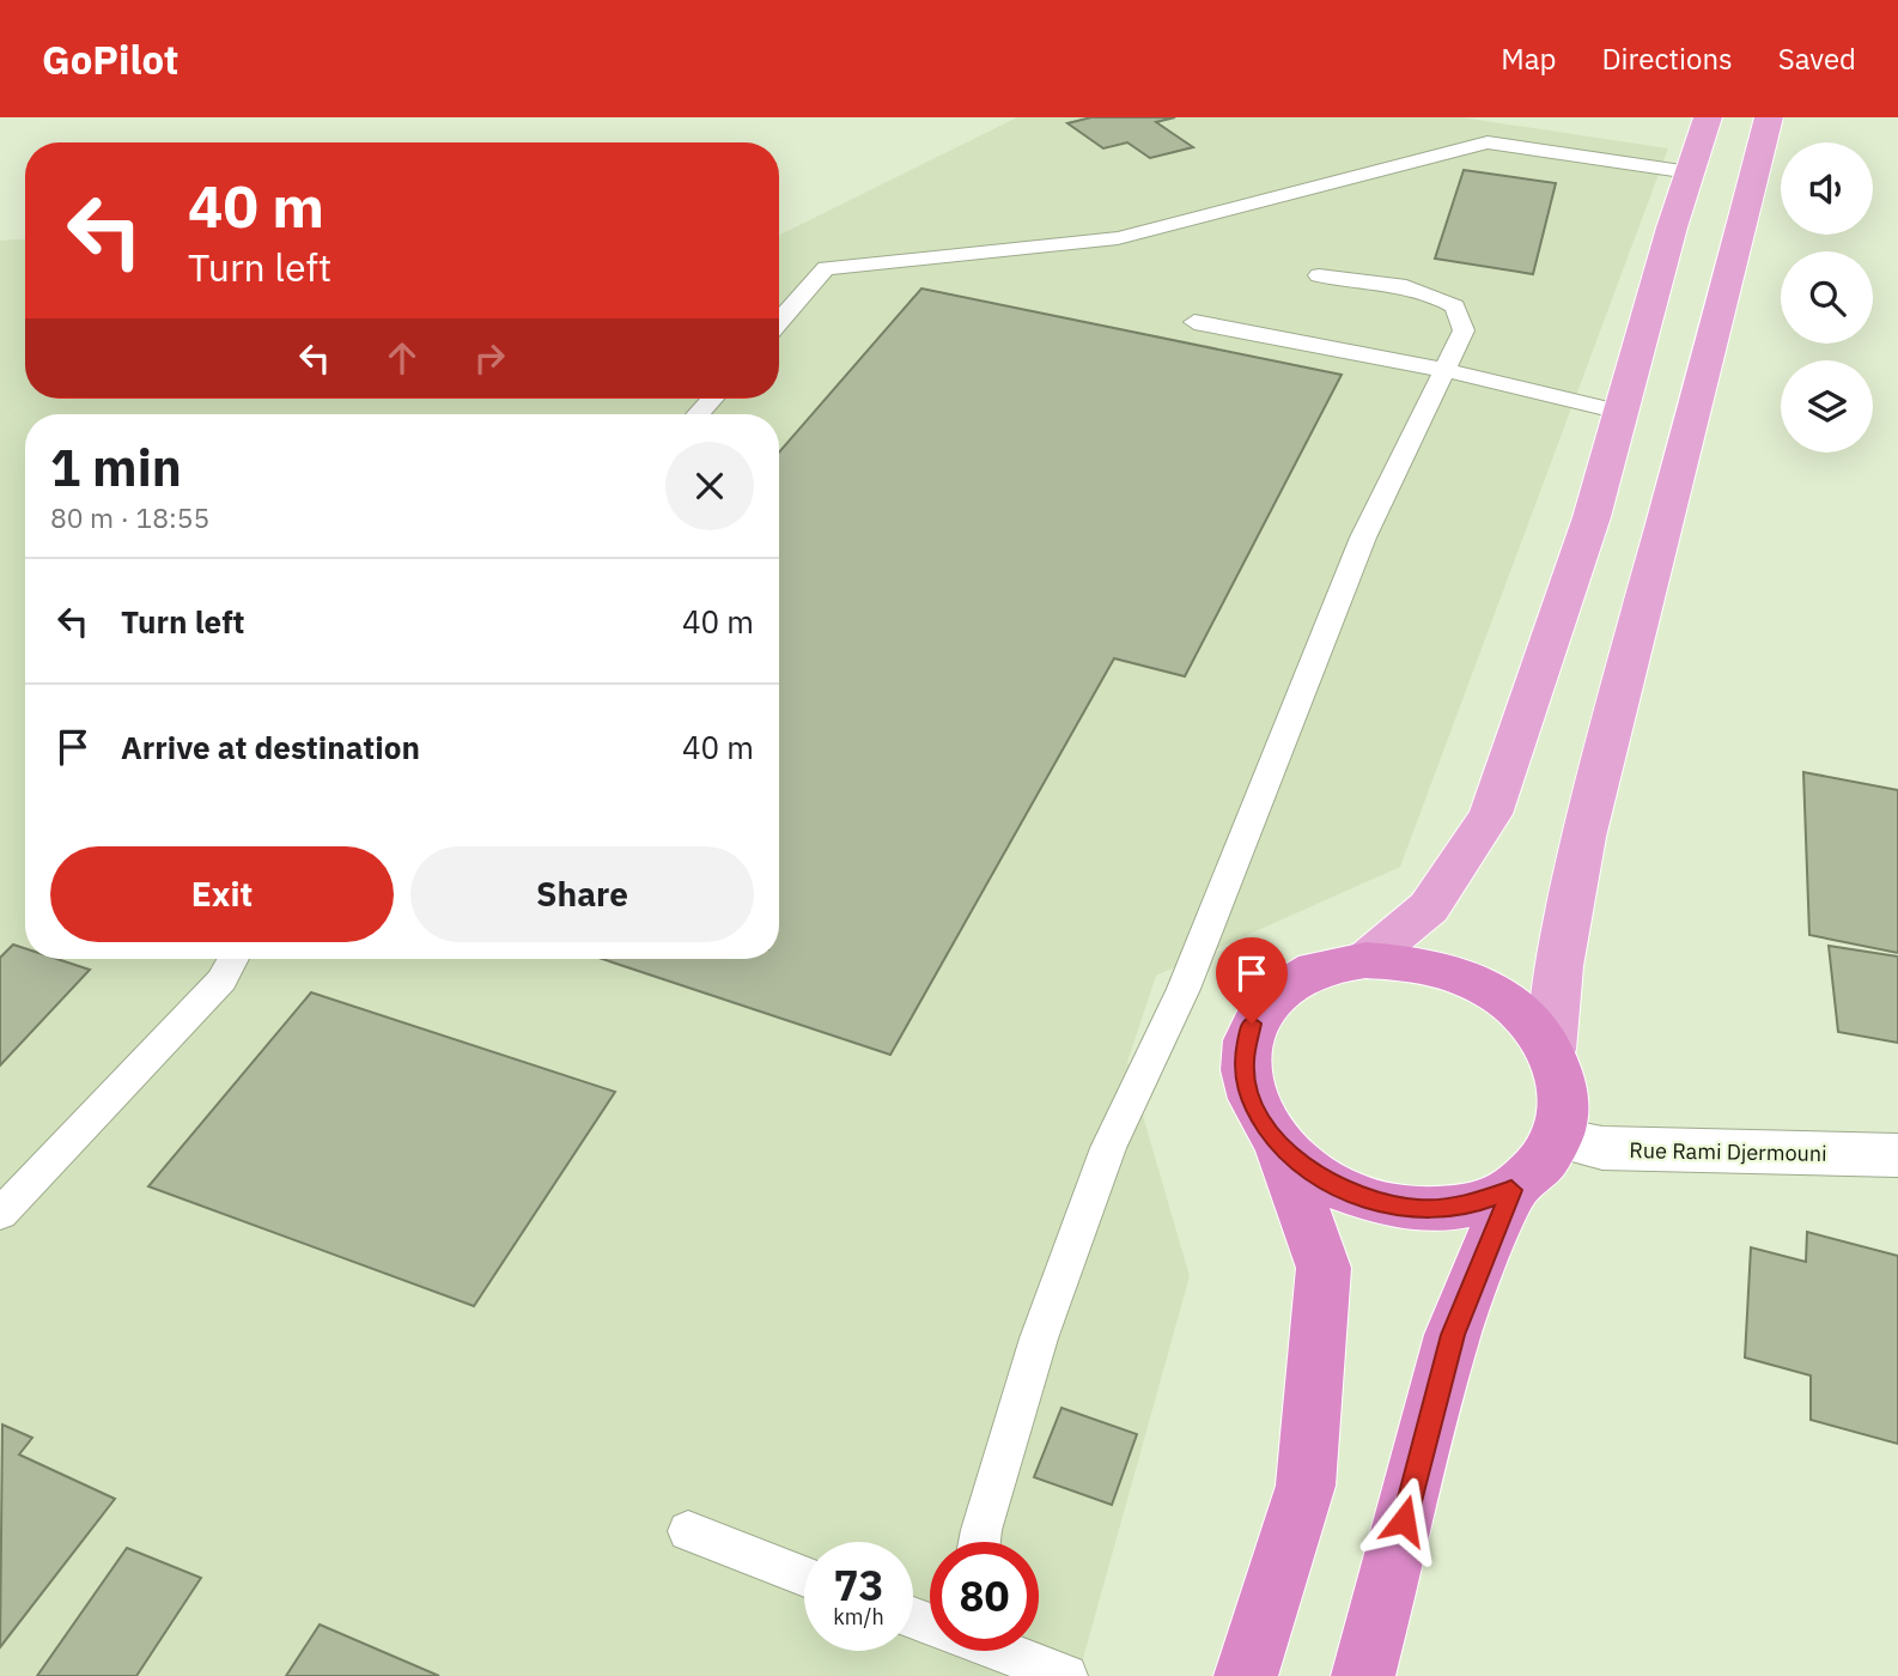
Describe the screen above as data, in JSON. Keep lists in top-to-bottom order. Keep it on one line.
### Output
{"streets":{"main road":["Rue Rami Djermouni"]},"page":{"header":"GoPilot","nav":["Map","Directions","Saved"],"turn":["40 m","Turn left"],"heading":["1 min","80 m · 18:55"],"list":[{"name":"Turn left","value":"40 m"},{"name":"Arrive at destination","value":"40 m"}],"buttons":["Exit","Share"],"speed":"73 km/h","limit":"80"}}
